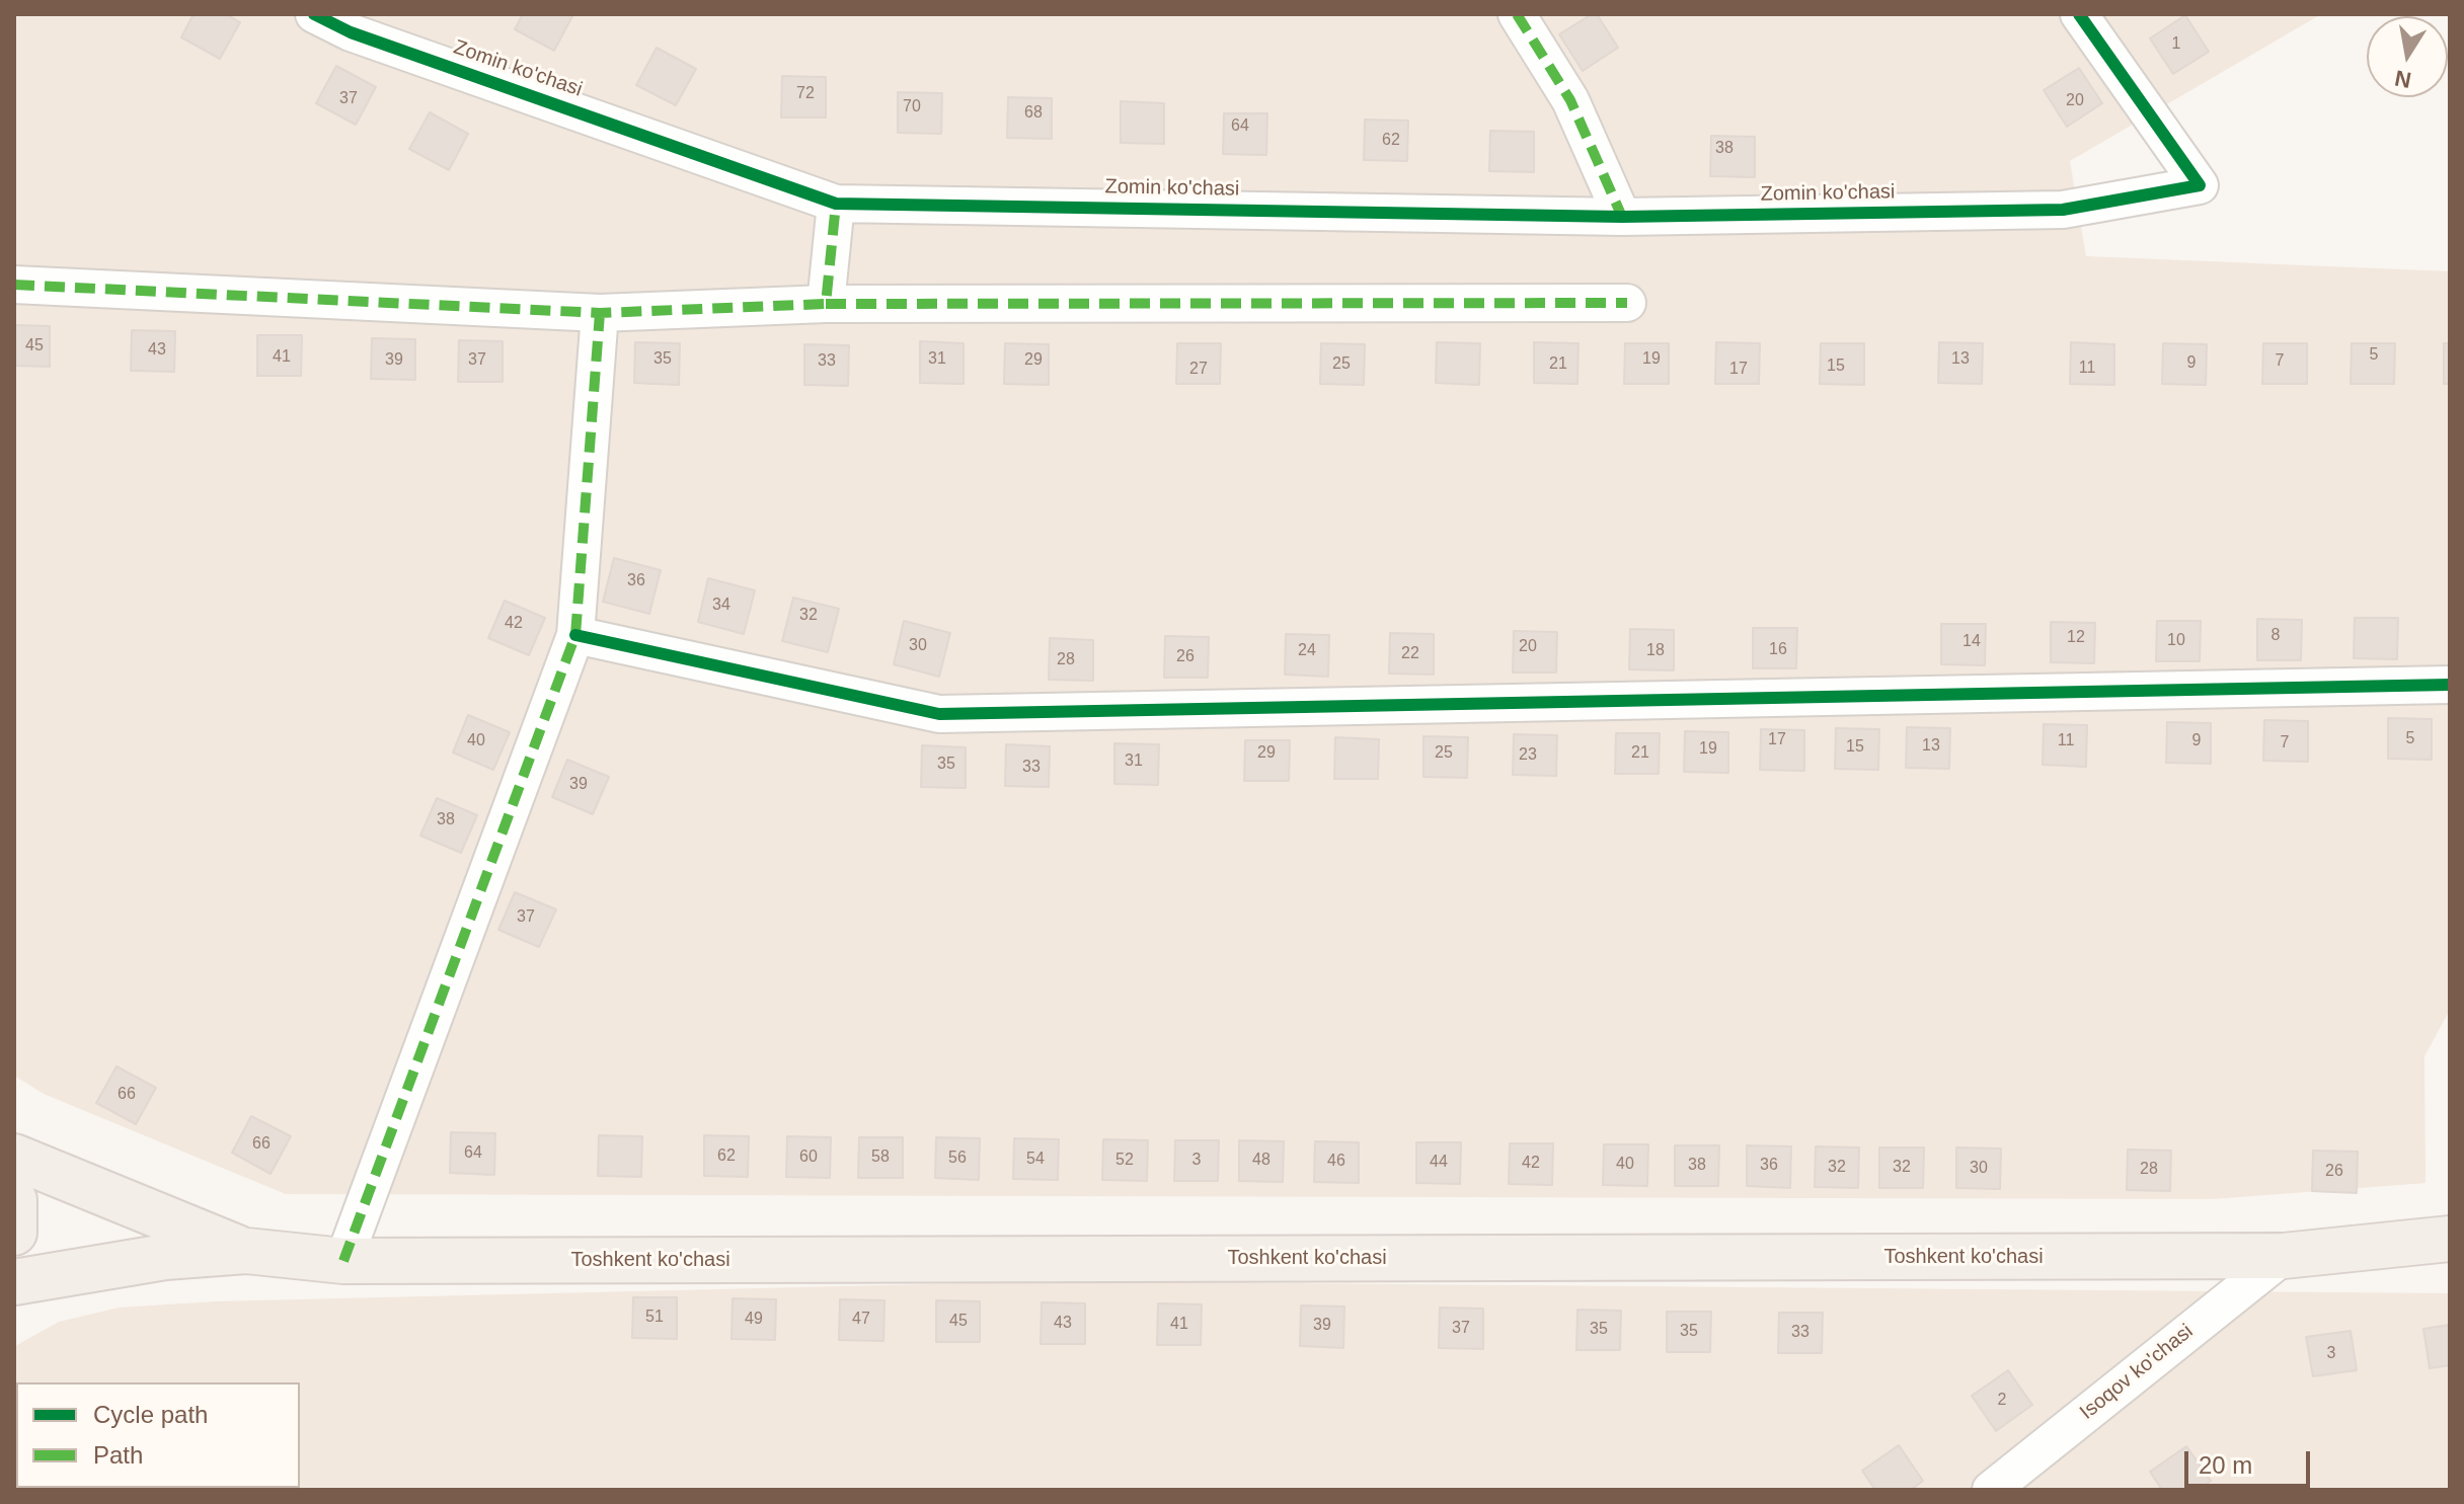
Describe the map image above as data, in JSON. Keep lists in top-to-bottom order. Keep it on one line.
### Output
{"streets":{"main road":["Toshkent ko'chasi"],"street":["Zomin ko'chasi","Isoqov ko'chasi"]},"crossings":[["Toshkent ko'chasi","Isoqov ko'chasi"]],"house_numbers":["1","72","37","20","70","68","64","62","38","45","43","5","41","35","31","19","13","39","37","29","33","7","9","25","21","15","11","27","17","36","34","32","42","8","12","10","14","30","20","16","24","18","22","26","28","5","17","40","11","9","7","13","15","19","29","25","21","23","31","35","33","39","38","37","66","66","64","62","60","58","56","54","52","3","48","46","44","42","40","38","36","32","32","30","28","26","51","49","47","45","43","41","39","37","35","35","33","3","2"],"legend":["Cycle path","Path"],"scale_bar":"20 m","north":"bottom"}
